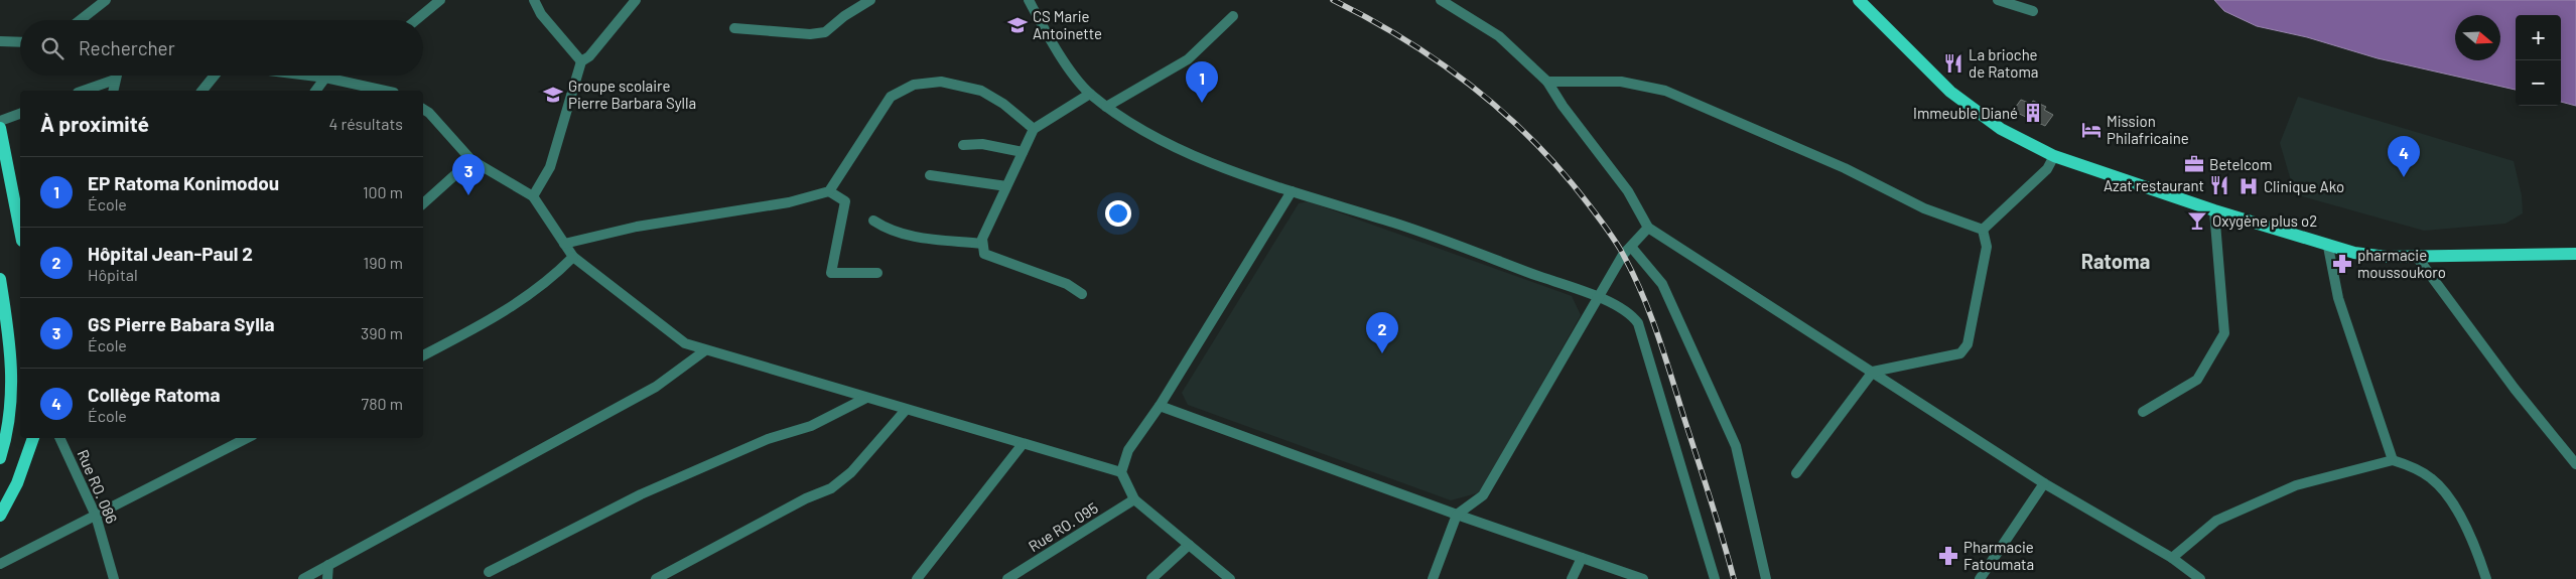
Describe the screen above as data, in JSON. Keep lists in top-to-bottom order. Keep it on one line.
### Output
{"streets":{"street":["Rue RO. 086","Rue RO. 095"]},"districts":["Ratoma"],"places":{"school or university":["CS Marie Antoinette","Groupe scolaire Pierre Barbara Sylla"],"restaurant":["La brioche de Ratoma","Azat restaurant"],"building":["Immeuble Diané"],"hotel":["Mission Philafricaine"],"office":["Betelcom"],"hospital":["Clinique Ako"],"bar":["Oxygène plus o2"],"pharmacy":["pharmacie moussoukoro","Pharmacie Fatoumata"]},"north":"right","page":{"map_buttons":["+","−"],"search":"Rechercher","pins":["1","4","3","2"],"heading":["À proximité","4 résultats"],"list":[{"mark":"1","name":"EP Ratoma Konimodou","note":"École","value":"100 m"},{"mark":"2","name":"Hôpital Jean-Paul 2","note":"Hôpital","value":"190 m"},{"mark":"3","name":"GS Pierre Babara Sylla","note":"École","value":"390 m"},{"mark":"4","name":"Collège Ratoma","note":"École","value":"780 m"}]}}
